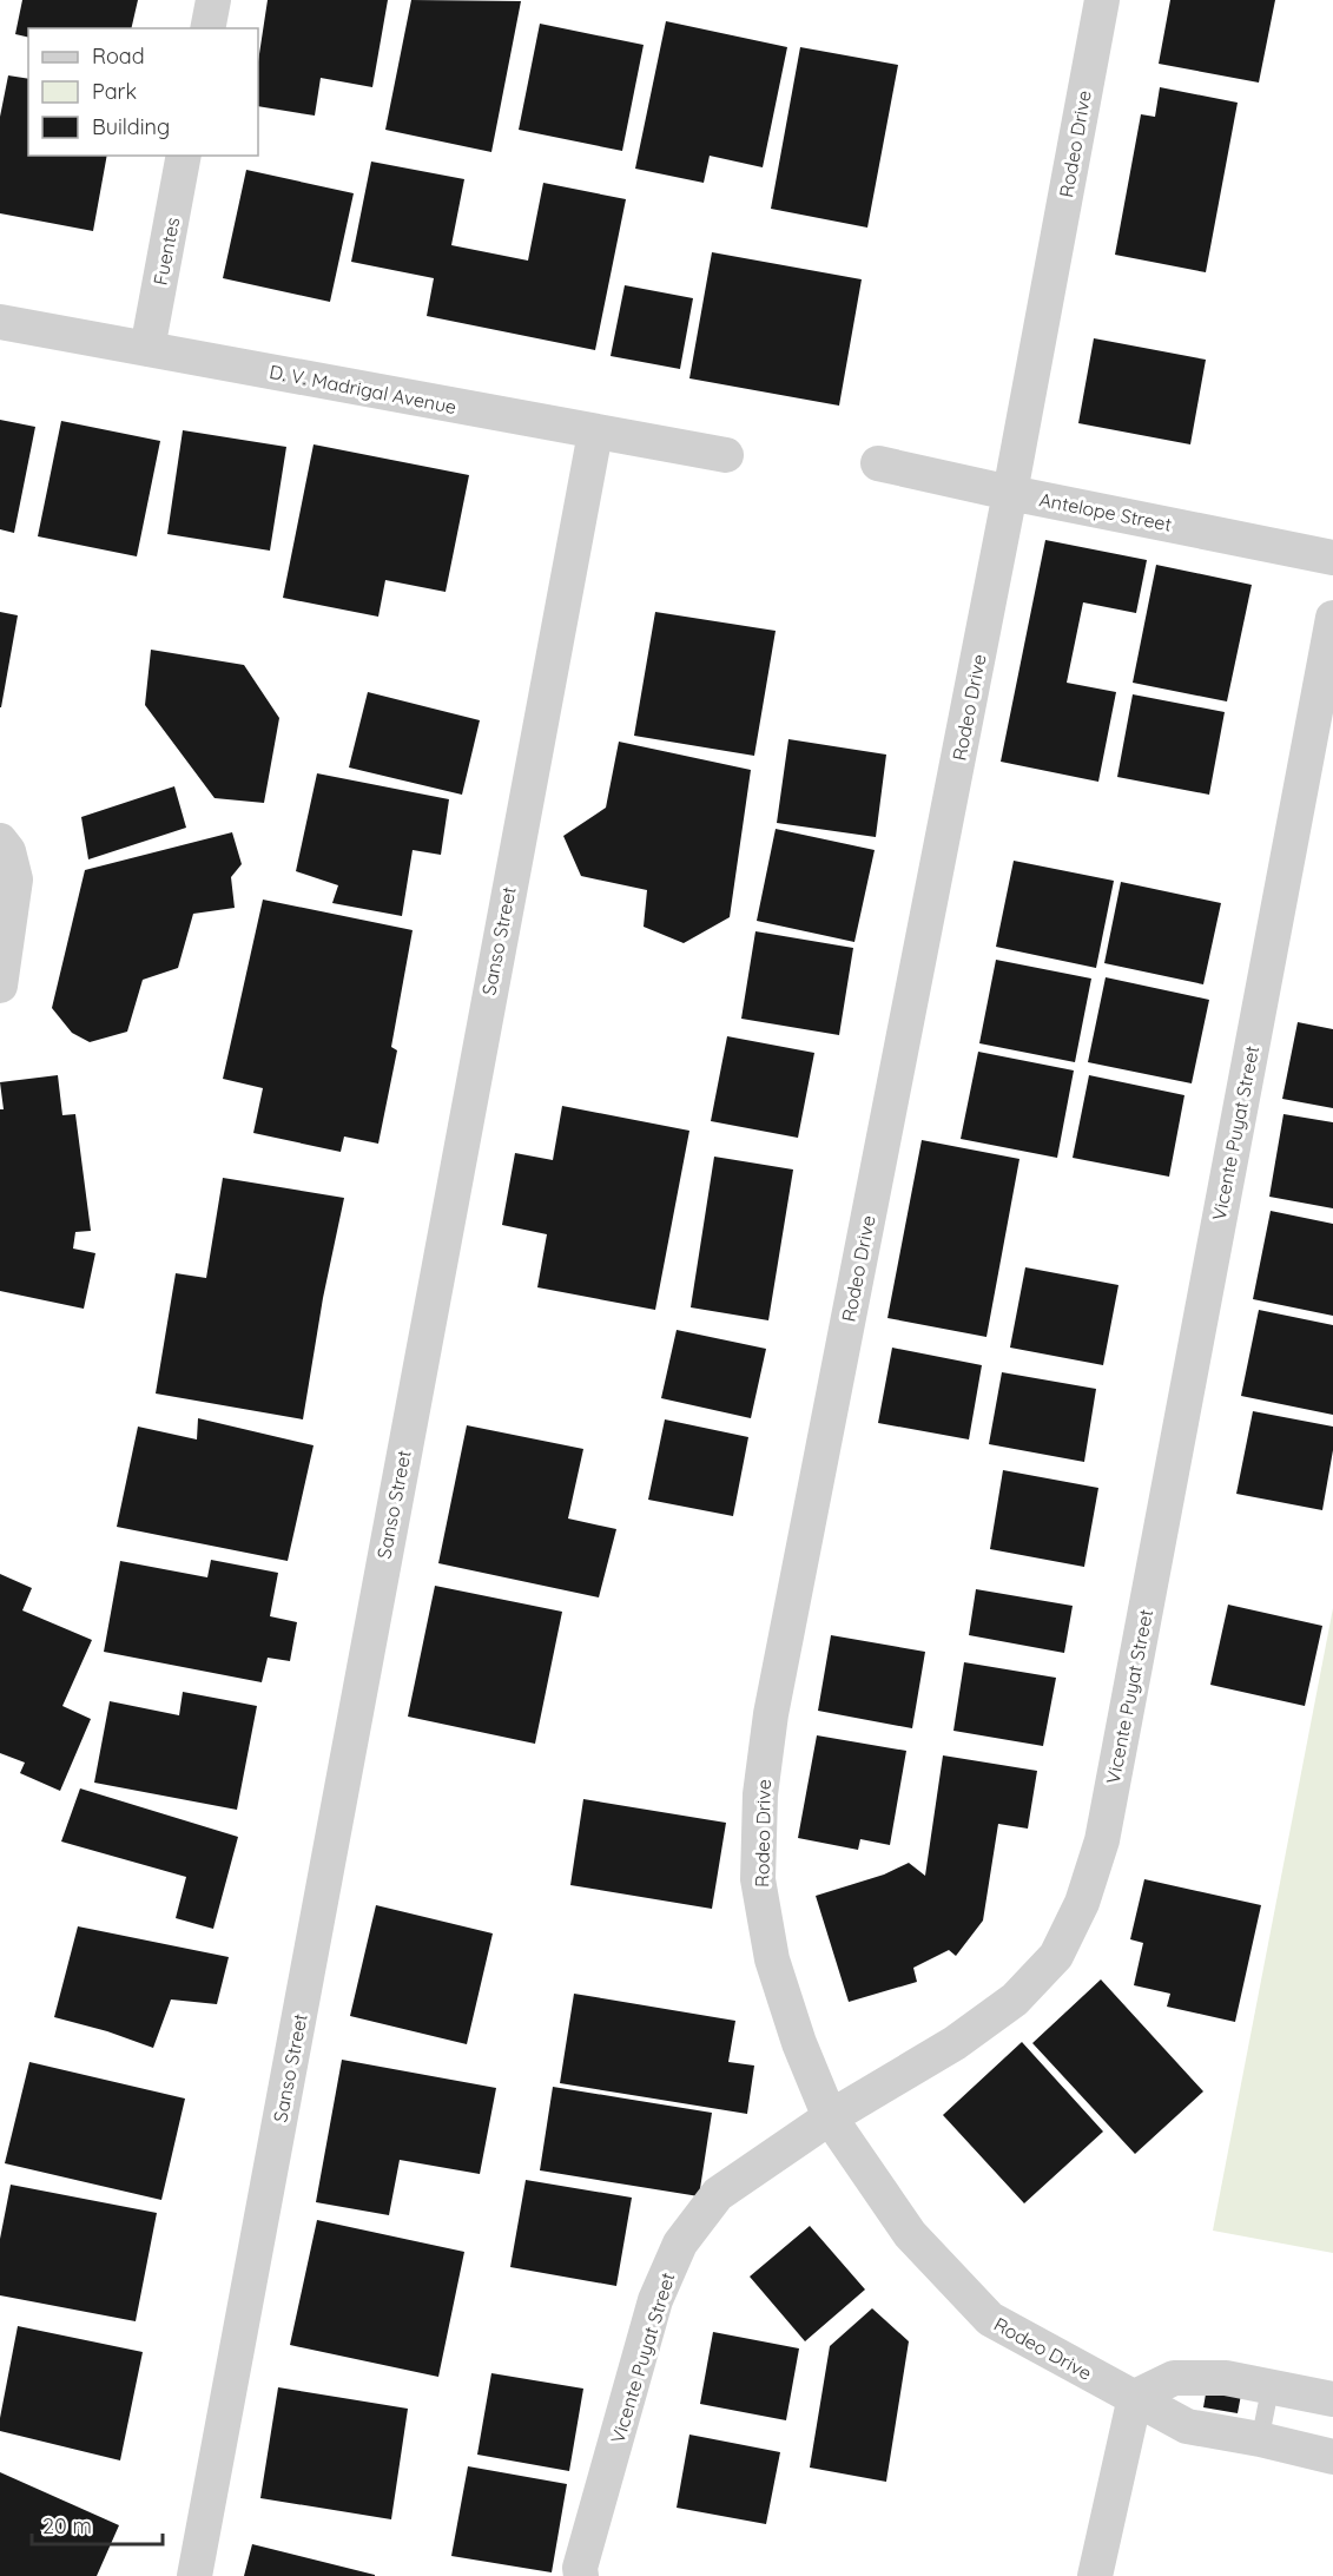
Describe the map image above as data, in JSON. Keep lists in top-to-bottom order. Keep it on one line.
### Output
{"streets":{"street":["Rodeo Drive","Fuentes","D. V. Madrigal Avenue","Antelope Street","Sanso Street","Vicente Puyat Street"]},"crossings":[["Rodeo Drive","Antelope Street"],["Rodeo Drive","Vicente Puyat Street"],["Fuentes","D. V. Madrigal Avenue"],["D. V. Madrigal Avenue","Sanso Street"]],"legend":["Road","Park","Building"],"scale_bar":"20 m"}
